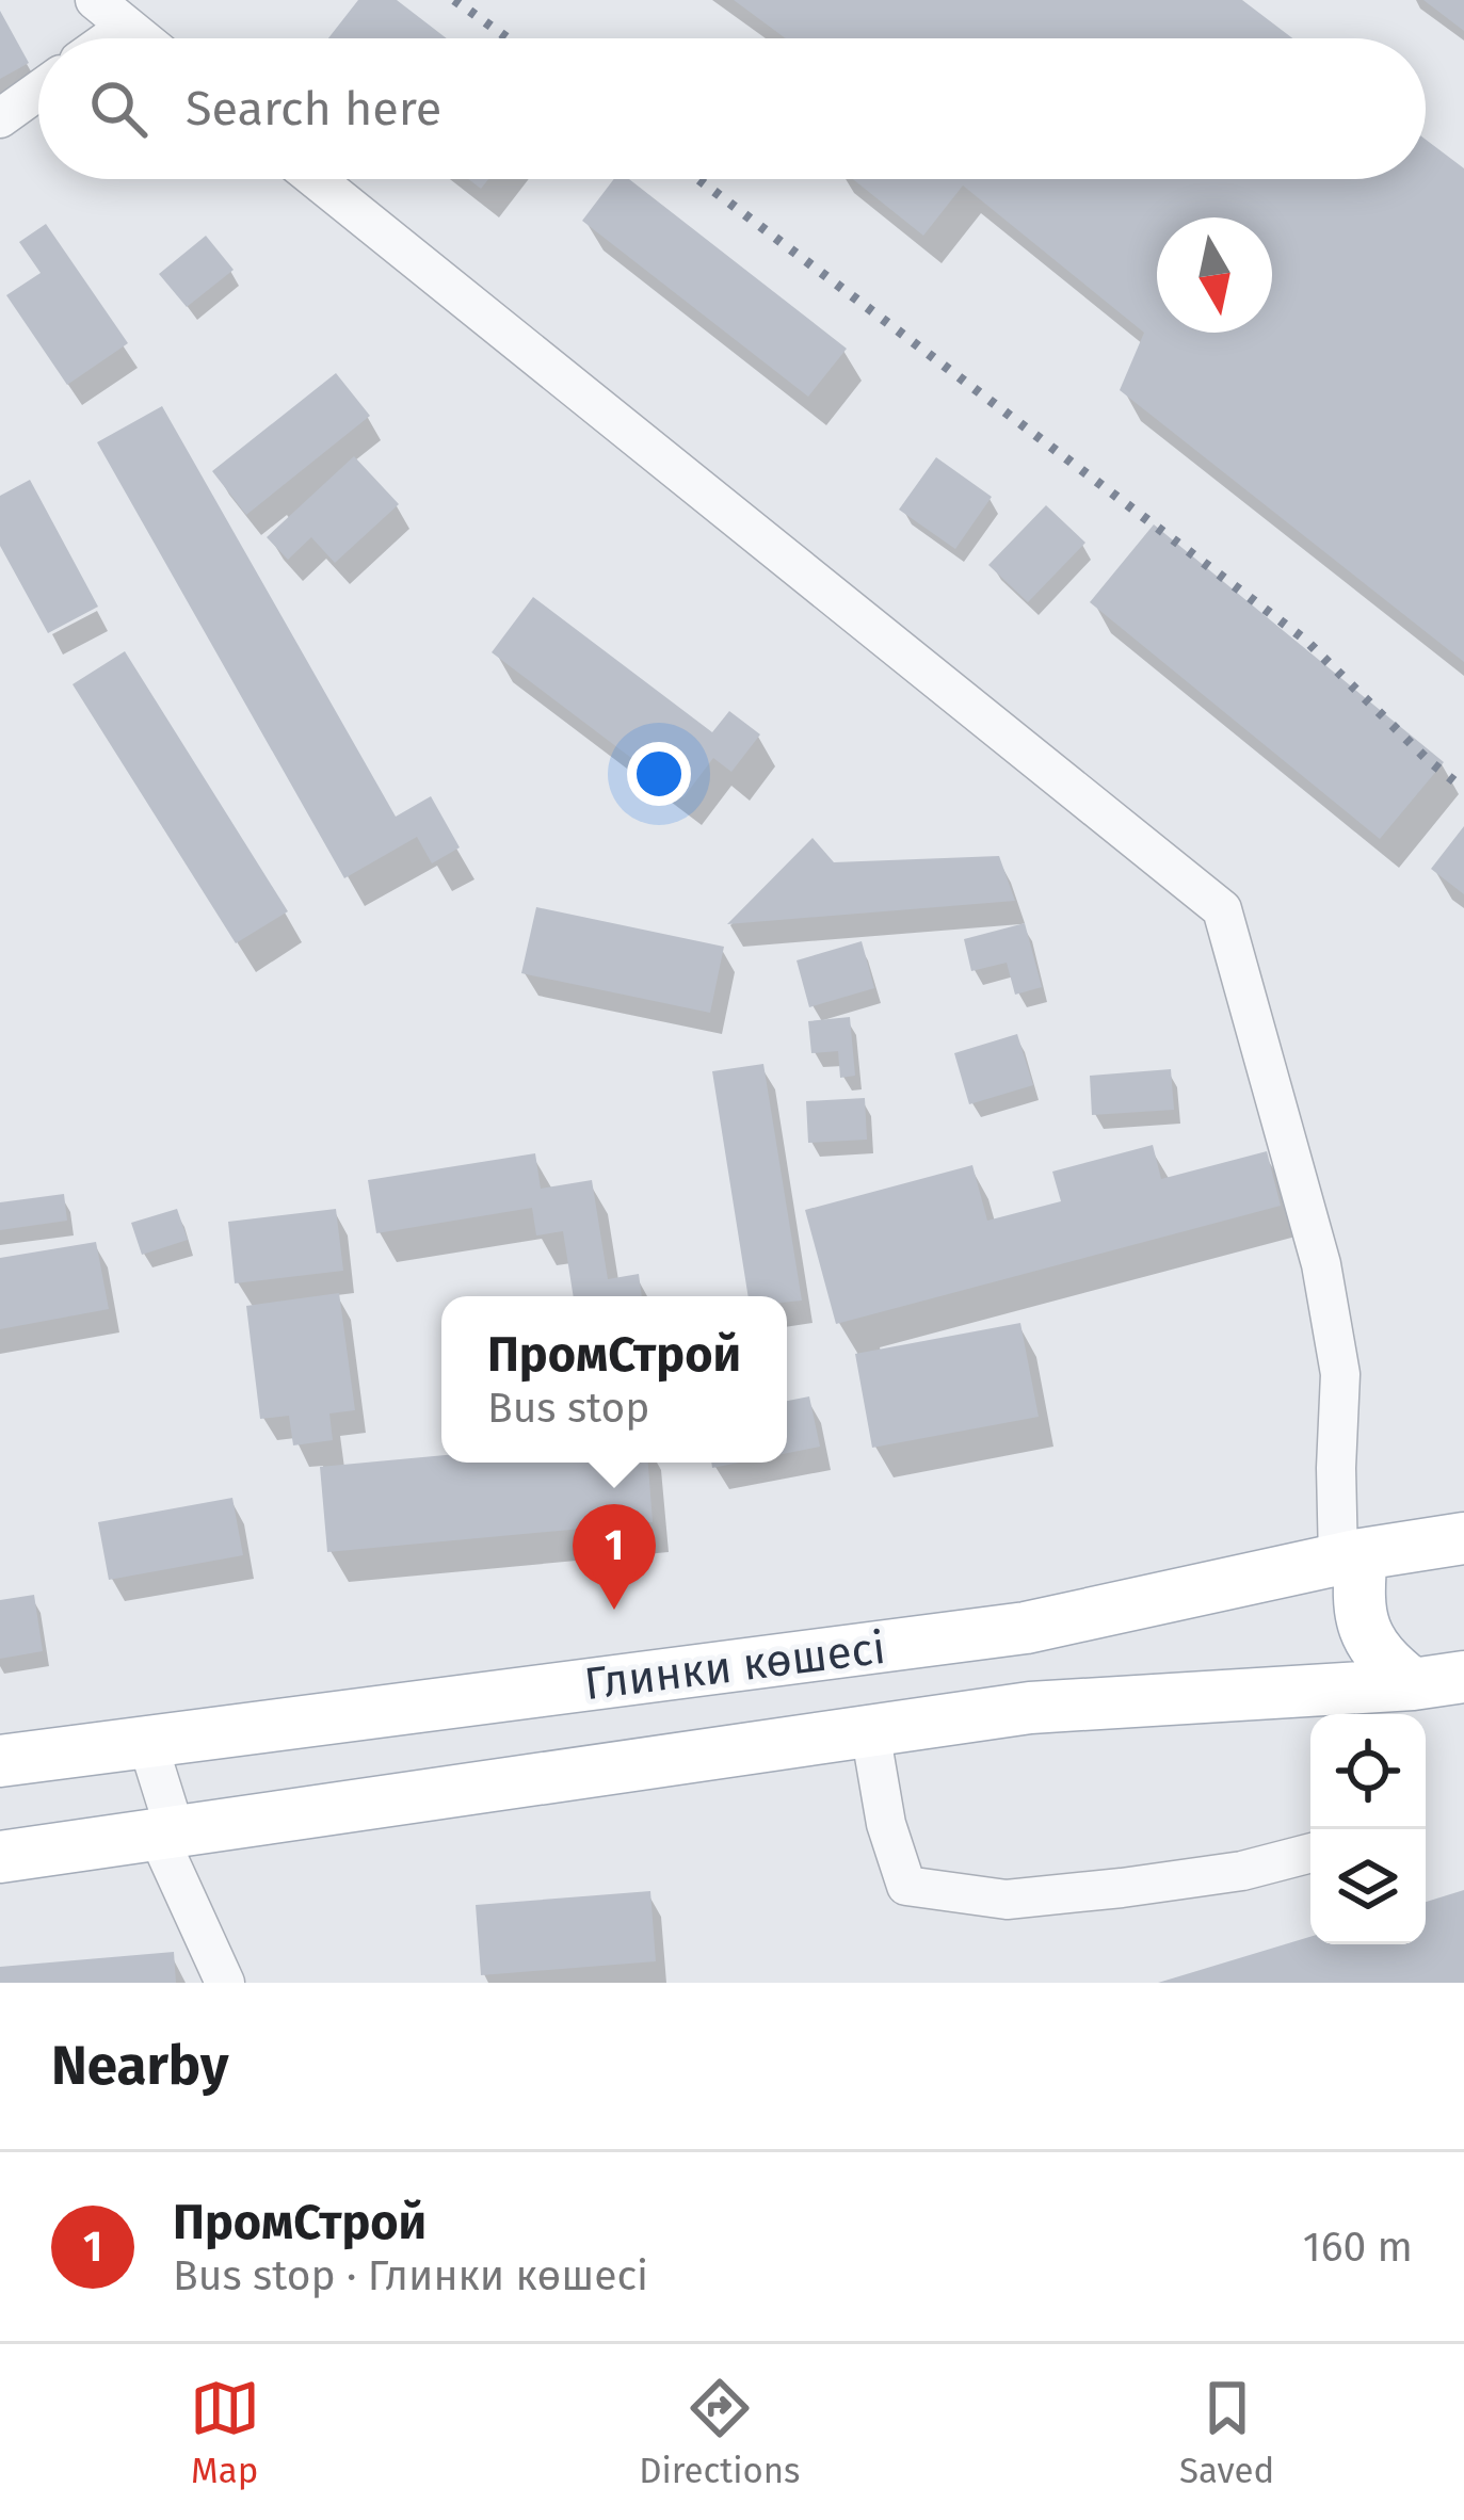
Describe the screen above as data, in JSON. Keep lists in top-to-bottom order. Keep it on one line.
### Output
{"streets":{"main road":["Глинки көшесі"]},"north":"bottom","page":{"search":"Search here","popup":["ПромСтрой","Bus stop"],"pins":"1","heading":"Nearby","list":[{"mark":"1","name":"ПромСтрой","note":"Bus stop · Глинки көшесі","value":"160 m"}],"nav":["Map","Directions","Saved"]}}
